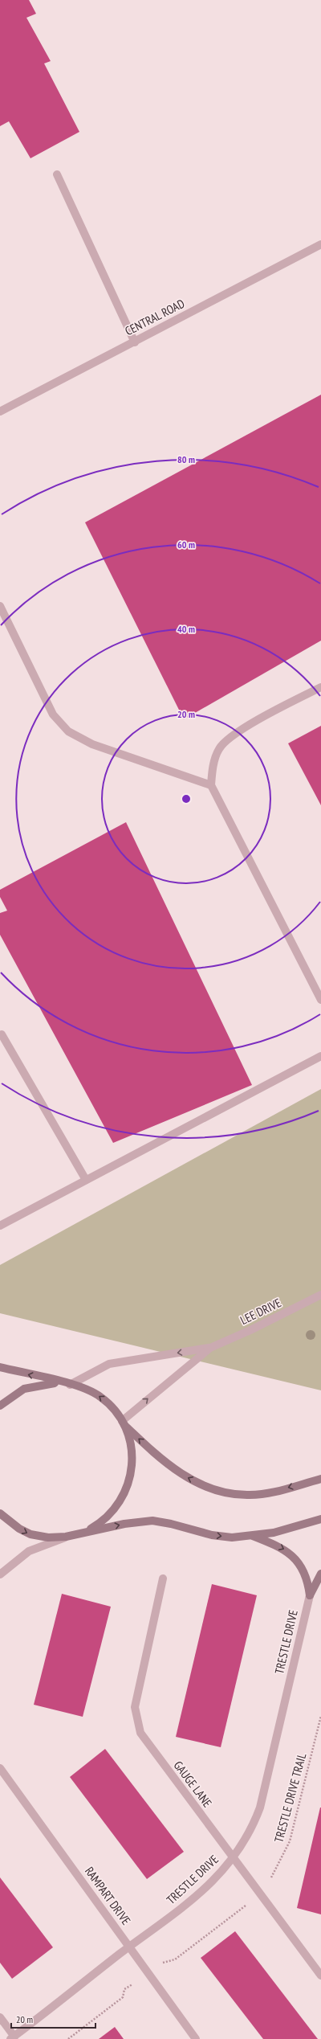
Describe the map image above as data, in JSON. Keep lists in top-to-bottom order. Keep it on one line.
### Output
{"streets":{"street":["CENTRAL ROAD","LEE DRIVE","TRESTLE DRIVE","GAUGE LANE","RAMPART DRIVE"],"path":["TRESTLE DRIVE TRAIL"]},"crossings":[["TRESTLE DRIVE","GAUGE LANE"],["TRESTLE DRIVE","RAMPART DRIVE"]],"scale_bar":"20 m","rings":["80 m","60 m","40 m","20 m"]}
